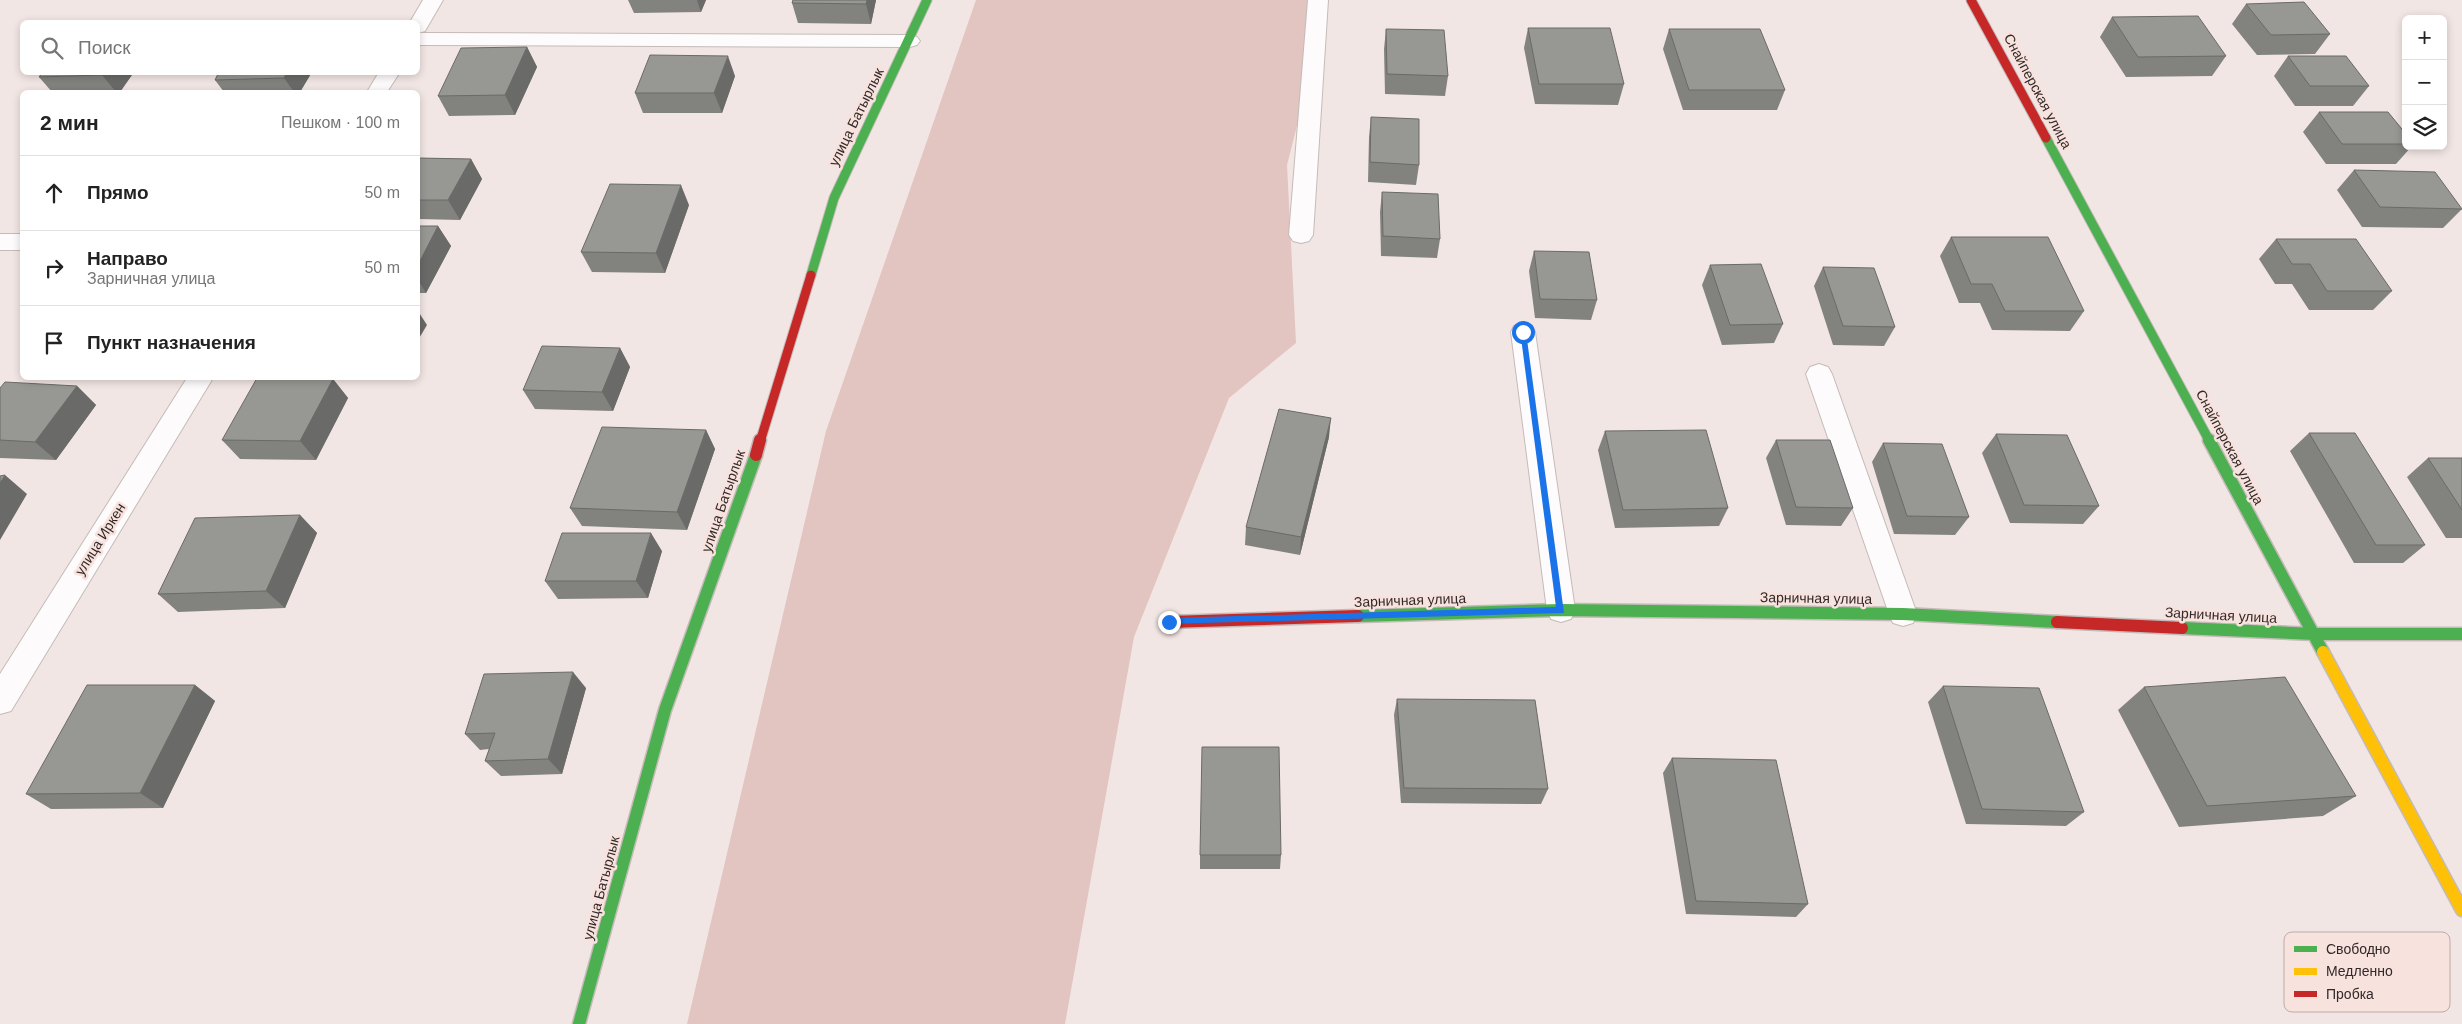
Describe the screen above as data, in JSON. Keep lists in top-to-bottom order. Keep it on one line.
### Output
{"streets":{"street":["Снайперская улица","улица Батырлык","улица Иркен","Зарничная улица"]},"crossings":[["Снайперская улица","Зарничная улица"]],"legend":["Свободно","Медленно","Пробка"],"page":{"map_buttons":["+","−"],"search":"Поиск","heading":["2 мин","Пешком · 100 m"],"list":[["Прямо","50 m"],["Направо","Зарничная улица","50 m"],"Пункт назначения"]}}
